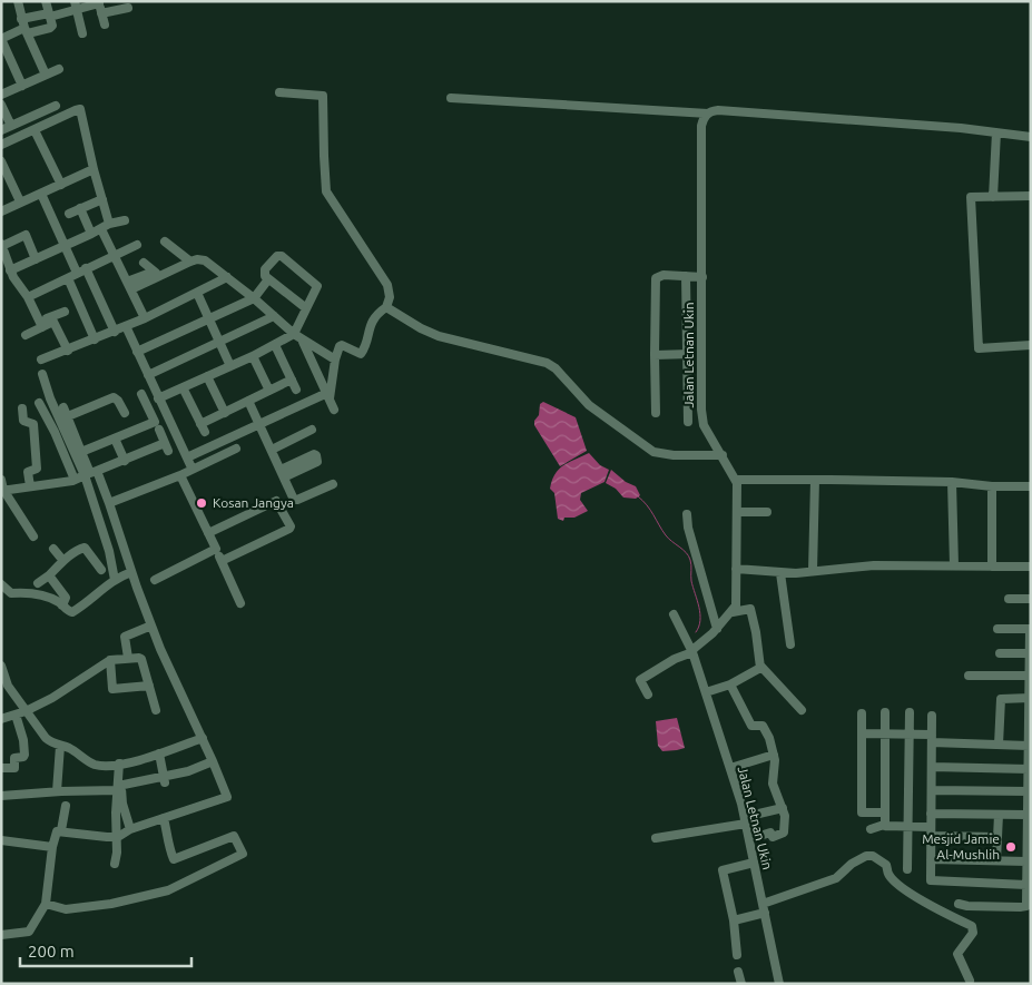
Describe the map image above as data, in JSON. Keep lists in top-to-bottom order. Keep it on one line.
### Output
{"streets":{"street":["Jalan Letnan Ukin"]},"places":["Kosan Jangya","Mesjid Jamie Al-Mushlih"],"scale_bar":"200 m"}
